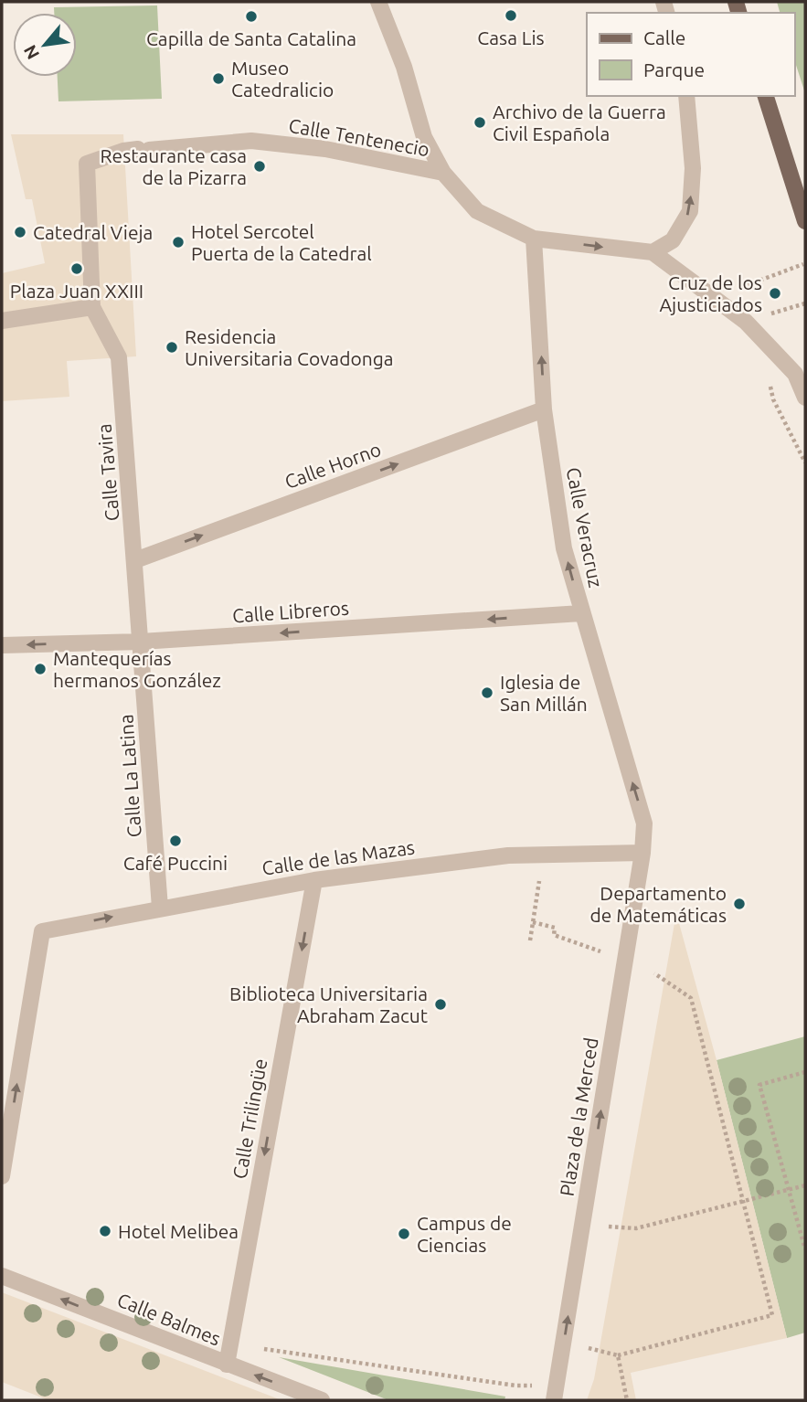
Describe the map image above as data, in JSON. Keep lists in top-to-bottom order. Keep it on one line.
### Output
{"streets":{"street":["Calle Tentenecio","Calle Horno","Calle Tavira","Calle Veracruz","Calle Libreros","Calle La Latina","Calle de las Mazas","Plaza de la Merced","Calle Trilingüe","Calle Balmes"]},"crossings":[["Calle Tentenecio","Calle Tavira"],["Calle Tentenecio","Calle Veracruz"],["Calle Horno","Calle Tavira"],["Calle Horno","Calle Veracruz"],["Calle Tavira","Calle Libreros"],["Calle Tavira","Calle La Latina"],["Calle Veracruz","Calle Libreros"],["Calle Veracruz","Calle de las Mazas"],["Calle Veracruz","Plaza de la Merced"],["Calle Libreros","Calle La Latina"],["Calle La Latina","Calle de las Mazas"],["Calle de las Mazas","Plaza de la Merced"],["Calle de las Mazas","Calle Trilingüe"],["Calle Trilingüe","Calle Balmes"]],"one_way":["Calle Horno","Calle Veracruz","Calle Libreros","Calle de las Mazas","Plaza de la Merced","Calle Trilingüe","Calle Balmes"],"places":["Casa Lis","Capilla de Santa Catalina","Museo Catedralicio","Archivo de la Guerra Civil Española","Restaurante casa de la Pizarra","Catedral Vieja","Hotel Sercotel Puerta de la Catedral","Plaza Juan XXIII","Cruz de los Ajusticiados","Residencia Universitaria Covadonga","Mantequerías hermanos González","Iglesia de San Millán","Café Puccini","Departamento de Matemáticas","Biblioteca Universitaria Abraham Zacut","Hotel Melibea","Campus de Ciencias"],"legend":["Calle","Parque"],"north":"bottom left"}
